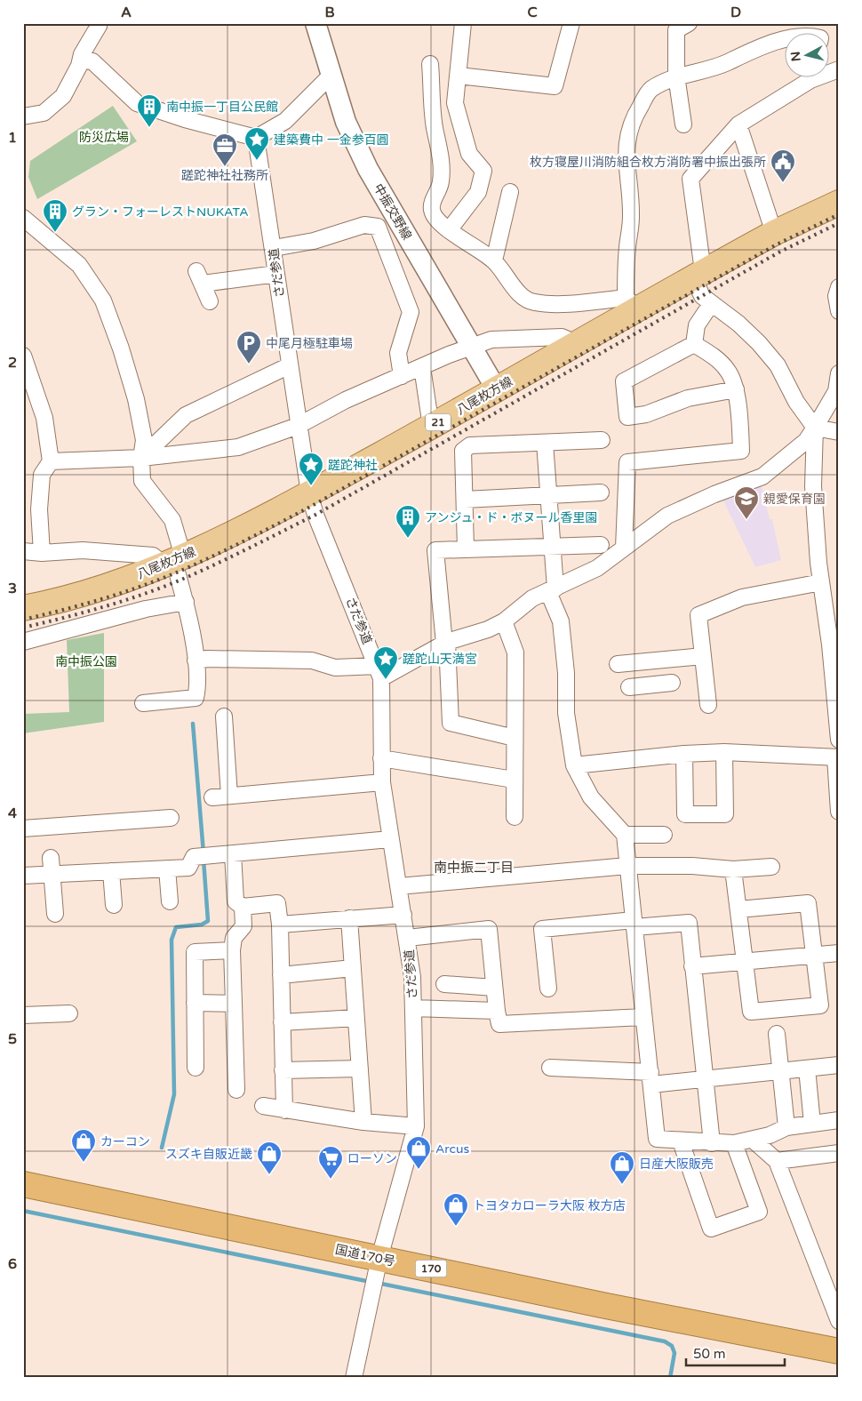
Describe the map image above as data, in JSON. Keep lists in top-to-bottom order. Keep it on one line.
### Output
{"streets":{"highway":["国道170号","170"],"main road":["八尾枚方線","21"],"street":["中振交野線","さだ参道"]},"crossings":[["中振交野線","八尾枚方線"],["さだ参道","八尾枚方線"],["さだ参道","国道170号"]],"districts":["南中振二丁目"],"parks":["防災広場","南中振公園"],"places":{"building":["南中振一丁目公民館","グラン・フォーレストNUKATA","アンジュ・ド・ボヌール香里園"],"place":["建築費中 一金参百圓","蹉跎神社","蹉跎山天満宮"],"office":["蹉跎神社社務所"],"public building":["枚方寝屋川消防組合枚方消防署中振出張所"],"parking":["中尾月極駐車場"],"school or university":["親愛保育園"],"shop":["カーコン","Arcus","スズキ自販近畿","日産大阪販売","トヨタカローラ大阪 枚方店"],"supermarket":["ローソン"]},"scale_bar":"50 m","north":"left","grid":{"columns":["A","B","C","D"],"rows":["1","2","3","4","5","6"]}}
